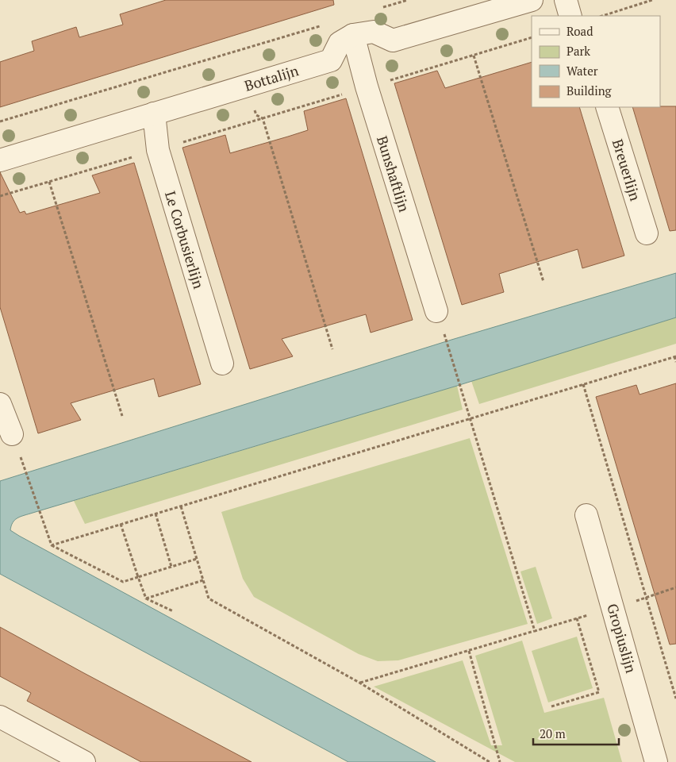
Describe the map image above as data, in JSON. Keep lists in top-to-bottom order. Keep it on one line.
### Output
{"streets":{"street":["Bottalijn","Breuerlijn","Bunshaftlijn","Le Corbusierlijn","Gropiuslijn"]},"crossings":[["Bottalijn","Bunshaftlijn"],["Bottalijn","Le Corbusierlijn"]],"legend":["Road","Park","Water","Building"],"scale_bar":"20 m"}
